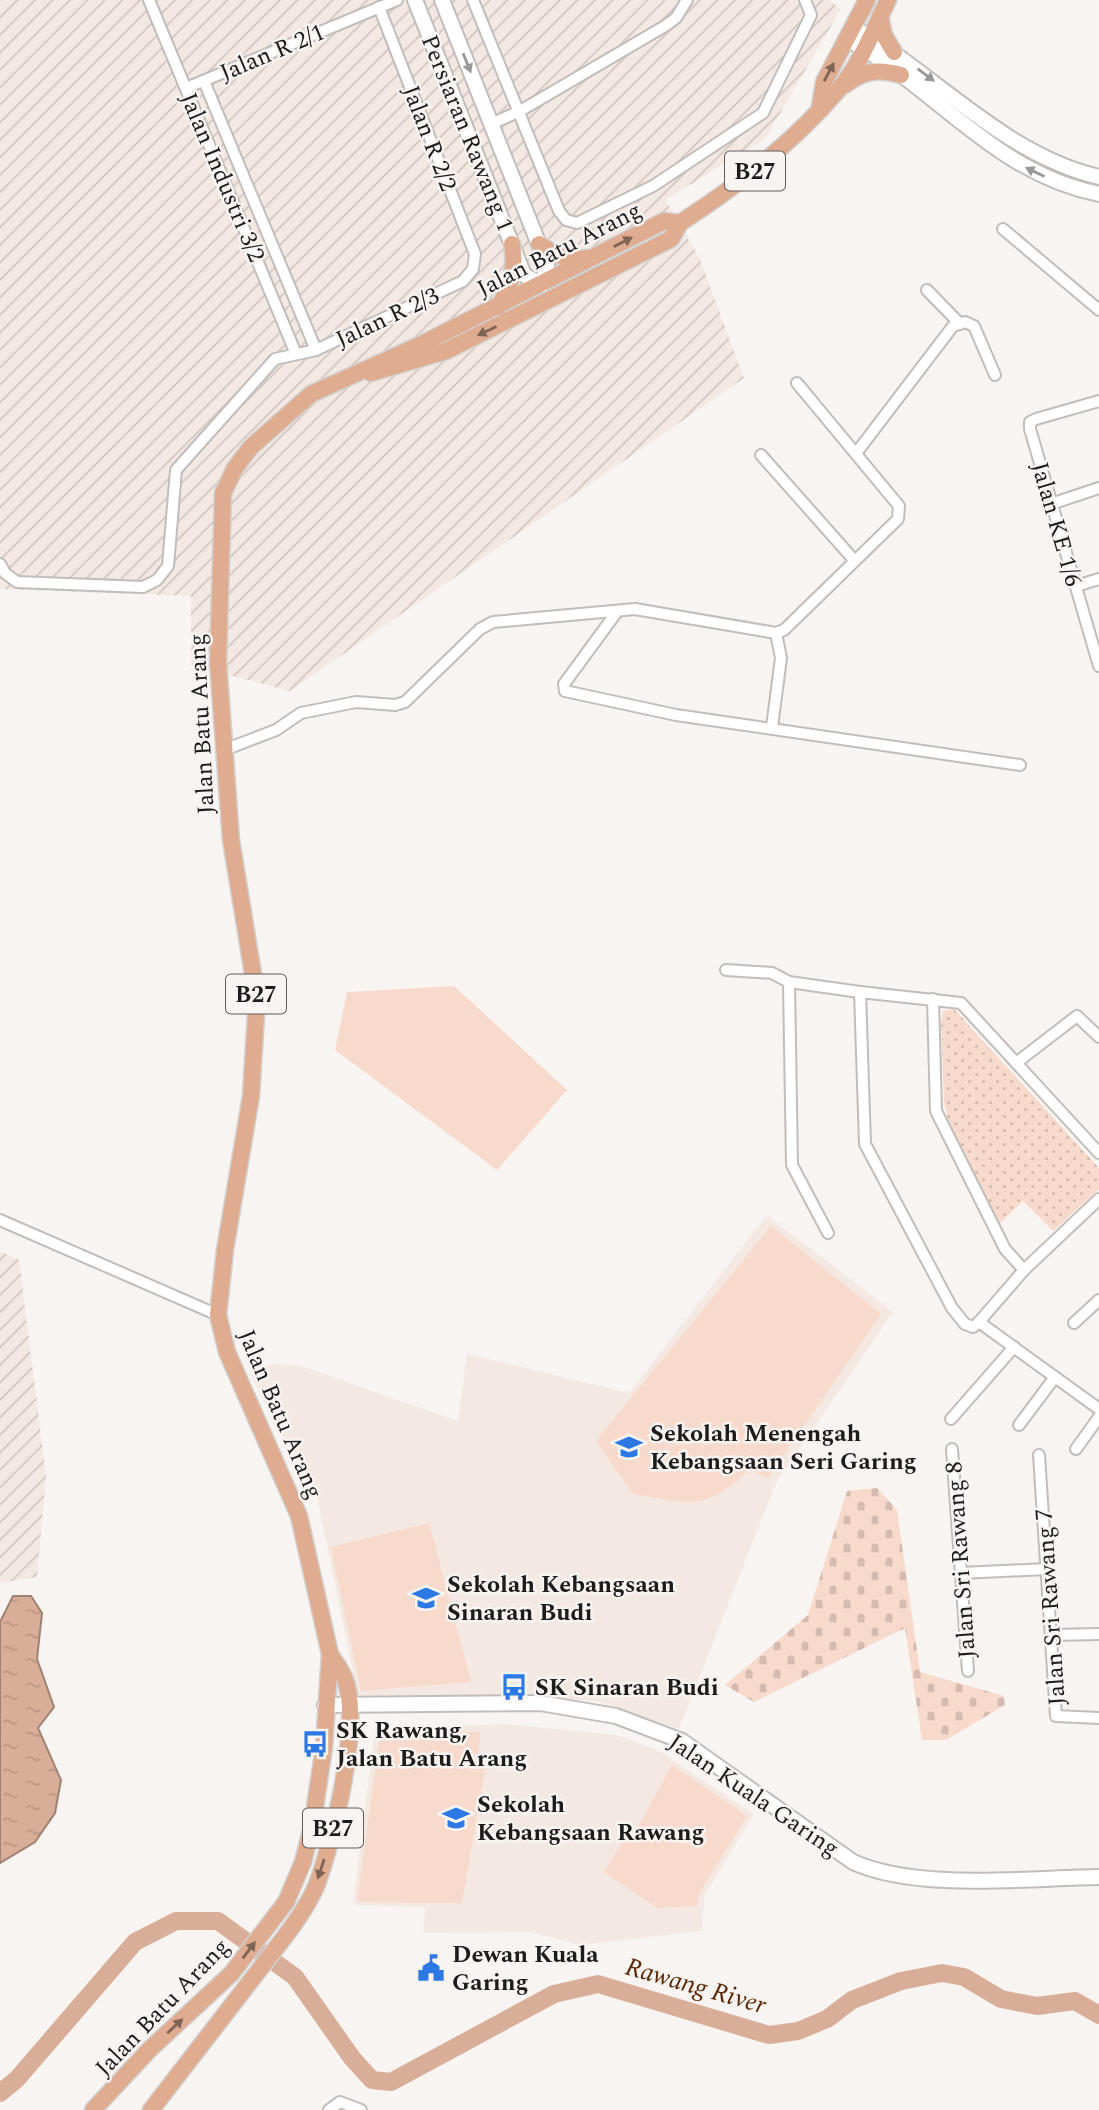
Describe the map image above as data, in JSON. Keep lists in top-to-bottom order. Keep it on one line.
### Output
{"streets":{"main road":["B27","Jalan Batu Arang"],"street":["Jalan R 2/1","Persiaran Rawang 1","Jalan R 2/2","Jalan Industri 3/2","Jalan R 2/3","Jalan KE 1/6","Jalan Sri Rawang 8","Jalan Sri Rawang 7","Jalan Kuala Garing"]},"crossings":[["Jalan R 2/1","Jalan R 2/2"],["Jalan R 2/1","Jalan Industri 3/2"],["Persiaran Rawang 1","Jalan Batu Arang"],["Jalan R 2/2","Jalan R 2/3"],["Jalan Industri 3/2","Jalan R 2/3"],["Jalan Batu Arang","Jalan Kuala Garing"]],"water":["Rawang River"],"places":{"school or university":["Sekolah Menengah Kebangsaan Seri Garing","Sekolah Kebangsaan Sinaran Budi","Sekolah Kebangsaan Rawang"],"bus stop":["SK Sinaran Budi","SK Rawang, Jalan Batu Arang"],"public building":["Dewan Kuala Garing"]}}
